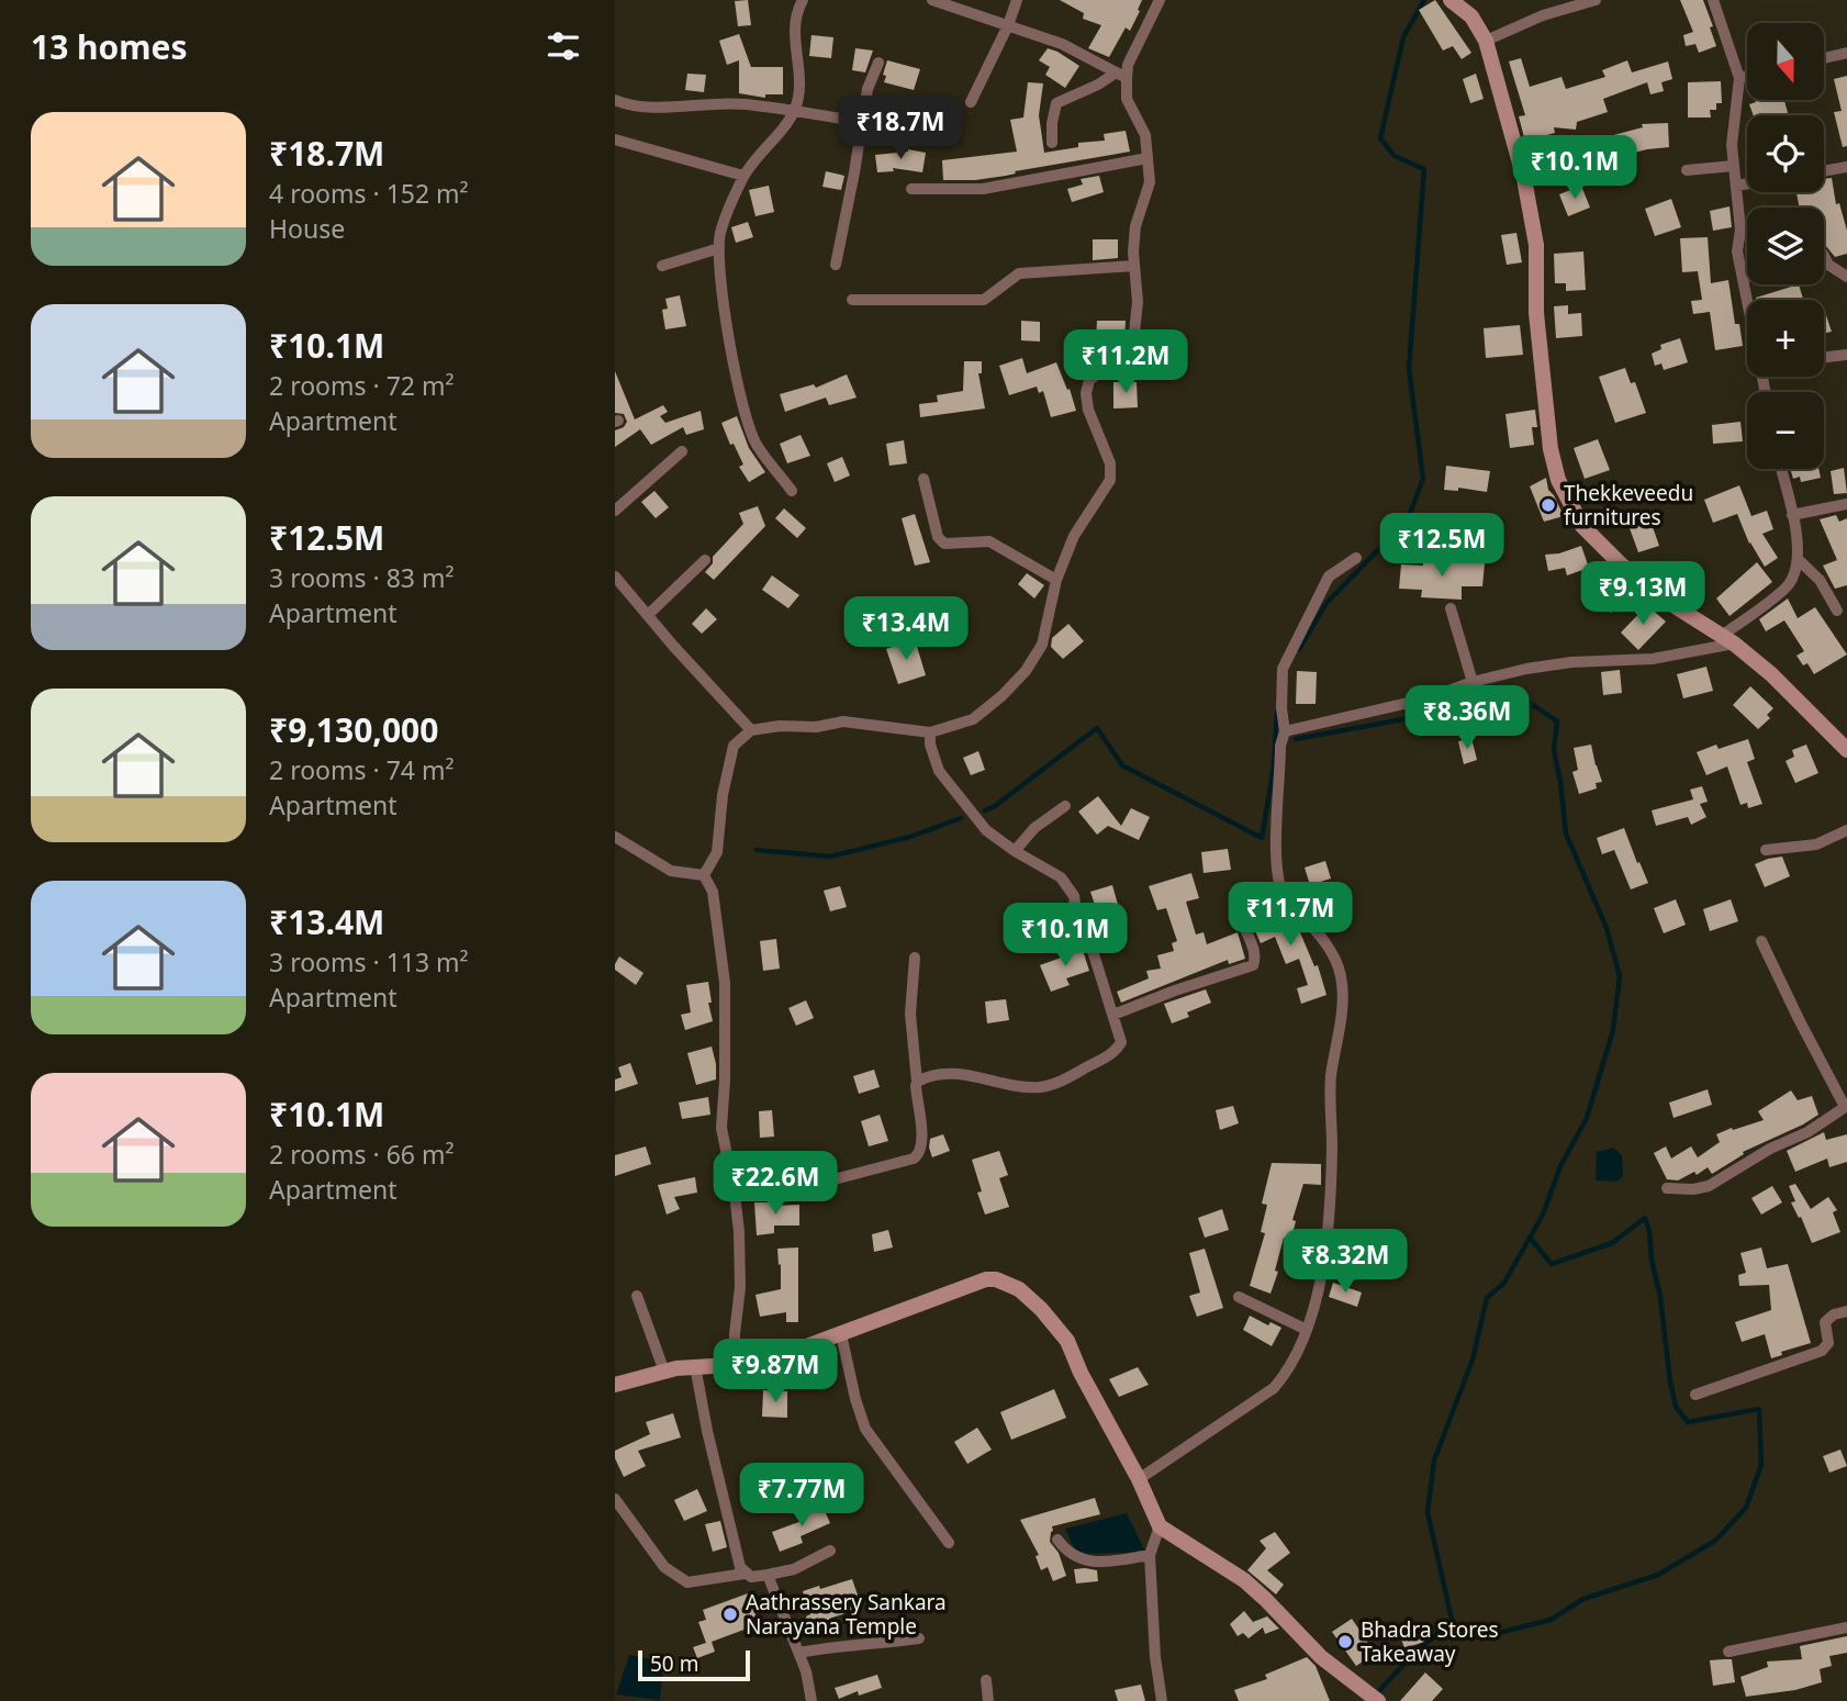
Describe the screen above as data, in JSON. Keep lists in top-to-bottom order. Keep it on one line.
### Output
{"places":["Thekkeveedu furnitures","Aathrassery Sankara Narayana Temple","Bhadra Stores Takeaway"],"scale_bar":"50 m","north":"bottom","page":{"heading":"13 homes","map_buttons":["+","−"],"list":[{"name":"₹18.7M","note":"4 rooms · 152 m² · House"},{"name":"₹10.1M","note":"2 rooms · 72 m² · Apartment"},{"name":"₹12.5M","note":"3 rooms · 83 m² · Apartment"},{"name":"₹9,130,000","note":"2 rooms · 74 m² · Apartment"},{"name":"₹13.4M","note":"3 rooms · 113 m² · Apartment"},{"name":"₹10.1M","note":"2 rooms · 66 m² · Apartment"}],"price":["₹18.7M","₹10.1M","₹11.2M","₹12.5M","₹9.13M","₹13.4M","₹8.36M","₹11.7M","₹10.1M","₹22.6M","₹8.32M","₹9.87M","₹7.77M"],"scale":"50 m"}}
